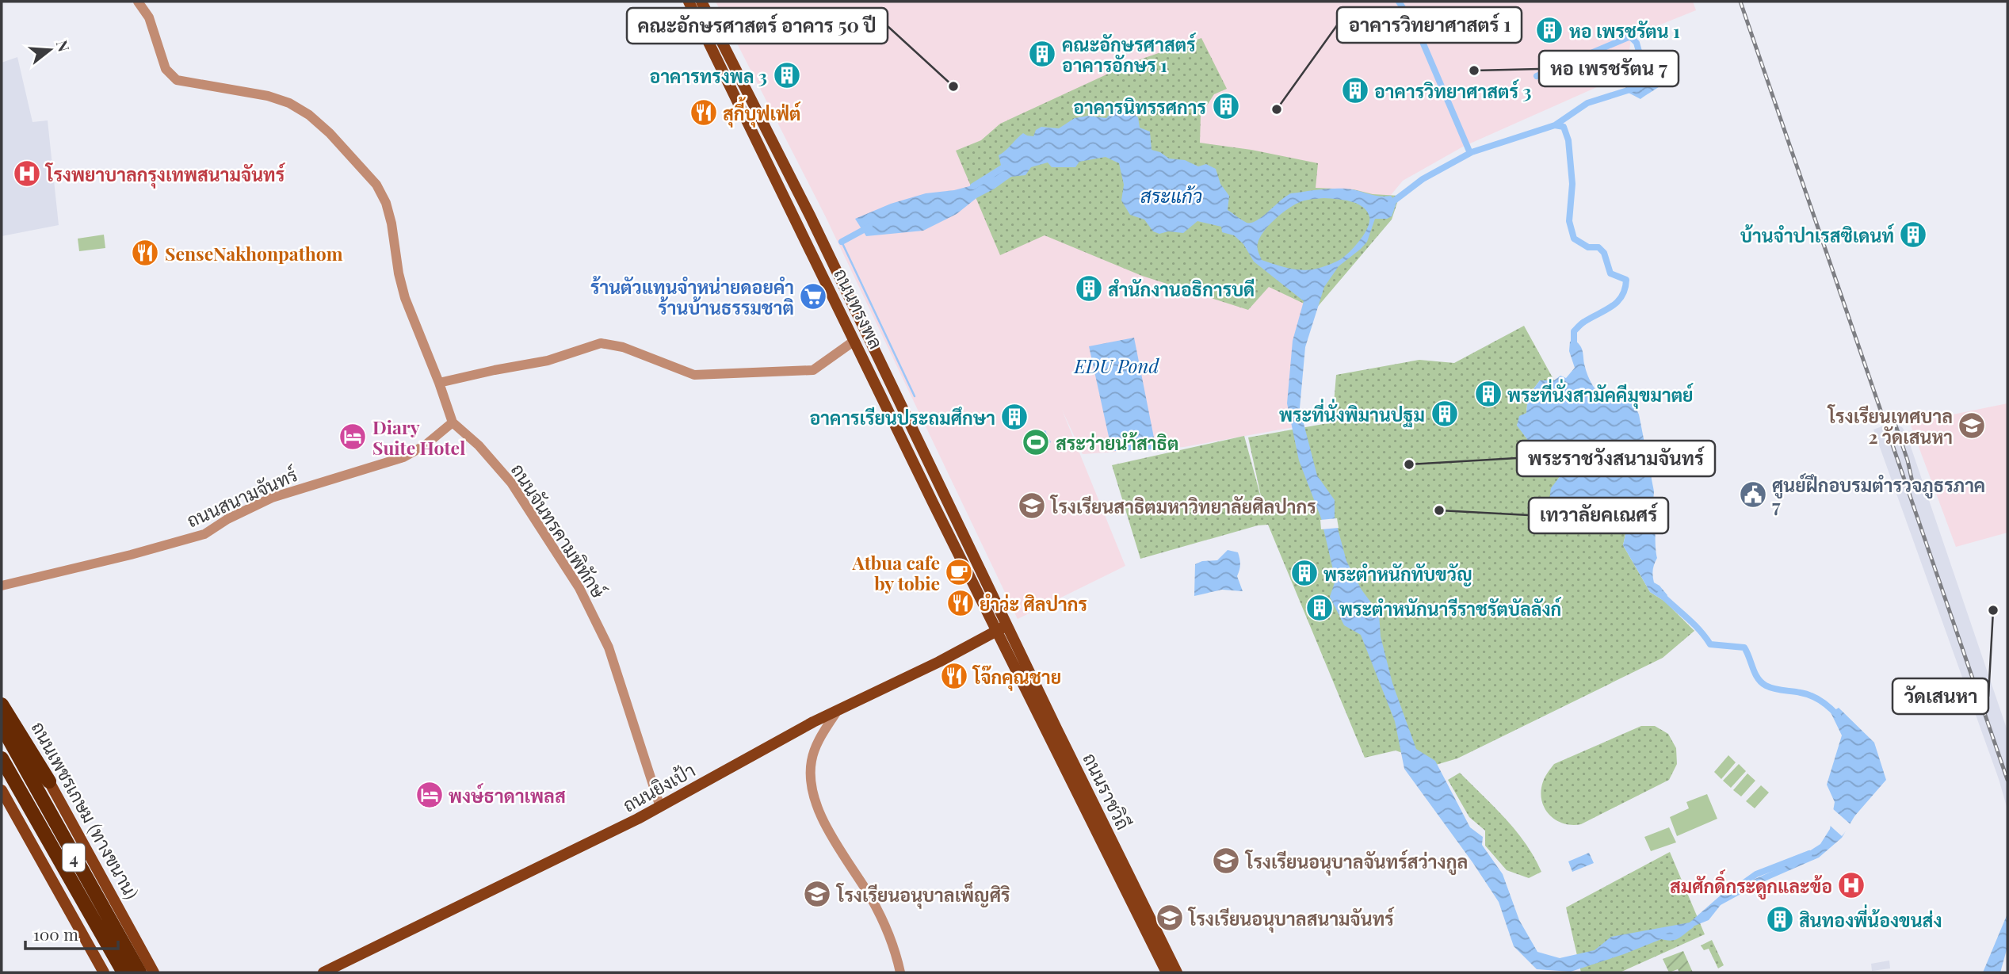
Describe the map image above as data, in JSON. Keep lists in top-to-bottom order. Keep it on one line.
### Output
{"streets":{"highway":["4"],"main road":["ถนนทรงพล","ถนนยิงเป้า","ถนนราชวิถี","ถนนเพชรเกษม (ทางขนาน)"],"street":["ถนนสนามจันทร์","ถนนจันทรคามพิทักษ์"]},"crossings":[["ถนนทรงพล","ถนนยิงเป้า"],["ถนนทรงพล","ถนนราชวิถี"],["ถนนสนามจันทร์","ถนนจันทรคามพิทักษ์"],["ถนนจันทรคามพิทักษ์","ถนนยิงเป้า"],["ถนนยิงเป้า","ถนนราชวิถี"],["ถนนเพชรเกษม (ทางขนาน)","4"]],"water":["สระแก้ว","EDU Pond"],"places":{"building":["หอ เพรชรัตน 1","คณะอักษรศาสตร์ อาคารอักษร 1","อาคารทรงพล 3","อาคารวิทยาศาสตร์ 3","อาคารนิทรรศการ","บ้านจำปาเรสซิเดนท์","สำนักงานอธิการบดี","พระที่นั่งสามัคคีมุขมาตย์","พระที่นั่งพิมานปฐม","อาคารเรียนประถมศึกษา","พระตำหนักทับขวัญ","พระตำหนักนารีราชรัตบัลลังก์","สินทองพี่น้องขนส่ง"],"other":["หอ เพรชรัตน 7","คณะอักษรศาสตร์ อาคาร 50 ปี","อาคารวิทยาศาสตร์ 1","พระราชวังสนามจันทร์","เทวาลัยคเณศร์","วัดเสนหา"],"restaurant":["สุกี้บุฟเฟ่ต์","SenseNakhonpathom","ยำว่ะ ศิลปากร","โจ๊กคุณชาย"],"hospital":["โรงพยาบาลกรุงเทพสนามจันทร์","สมศักดิ์กระดูกและข้อ"],"supermarket":["ร้านตัวแทนจำหน่ายดอยคำ ร้านบ้านธรรมชาติ"],"school or university":["โรงเรียนเทศบาล 2 วัดเสนหา","โรงเรียนสาธิตมหาวิทยาลัยศิลปากร","โรงเรียนอนุบาลจันทร์สว่างกูล","โรงเรียนอนุบาลเพ็ญศิริ","โรงเรียนอนุบาลสนามจันทร์"],"hotel":["Diary Suite Hotel","พงษ์ธาดาเพลส"],"sports":["สระว่ายนำ้สาธิต"],"public building":["ศูนย์ฝึกอบรมตำรวจภูธรภาค 7"],"cafe":["Atbua cafe by tobie"]},"scale_bar":"100 m","north":"right"}
